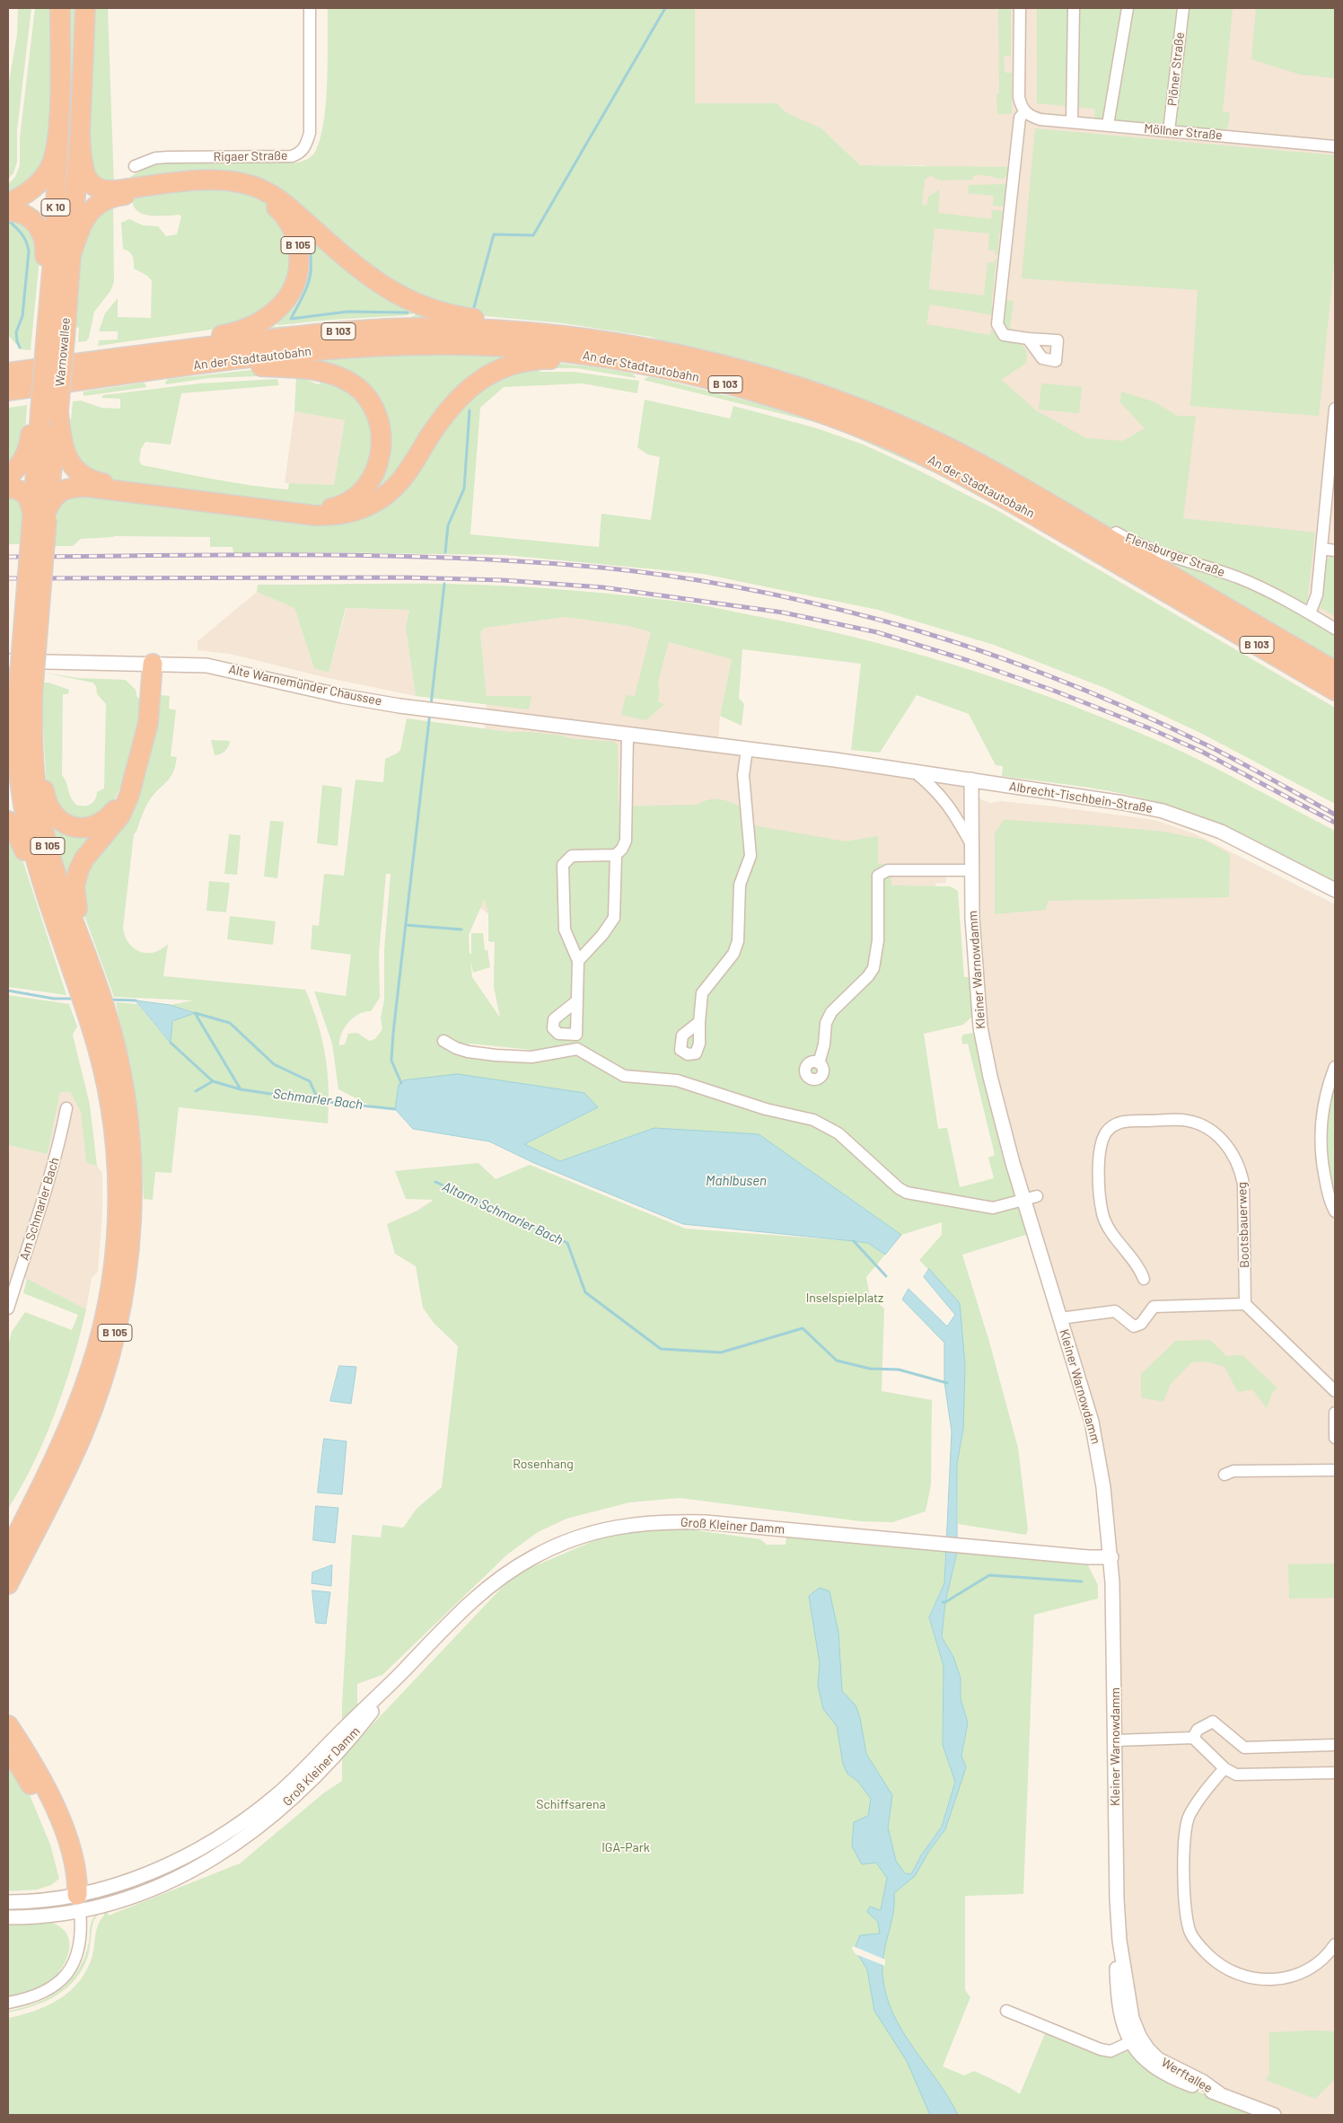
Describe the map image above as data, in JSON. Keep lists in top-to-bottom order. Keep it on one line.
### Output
{"streets":{"highway":["K 10","B 105","B 103","Warnowallee","An der Stadtautobahn"],"street":["Plöner Straße","Möllner Straße","Rigaer Straße","Flensburger Straße","Alte Warnemünder Chaussee","Albrecht-Tischbein-Straße","Kleiner Warnowdamm","Am Schmarler Bach","Bootsbauerweg","Groß Kleiner Damm","Werftallee"]},"crossings":[["Plöner Straße","Möllner Straße"],["K 10","Warnowallee"],["B 105","Warnowallee"],["B 105","An der Stadtautobahn"],["An der Stadtautobahn","Flensburger Straße"],["Alte Warnemünder Chaussee","Albrecht-Tischbein-Straße"],["Alte Warnemünder Chaussee","Kleiner Warnowdamm"],["Albrecht-Tischbein-Straße","Kleiner Warnowdamm"],["Kleiner Warnowdamm","Groß Kleiner Damm"],["Kleiner Warnowdamm","Werftallee"]],"water":["Schmarler Bach","Mahlbusen","Altarm Schmarler Bach"],"parks":["Inselspielplatz","Rosenhang","Schiffsarena","IGA-Park"]}
